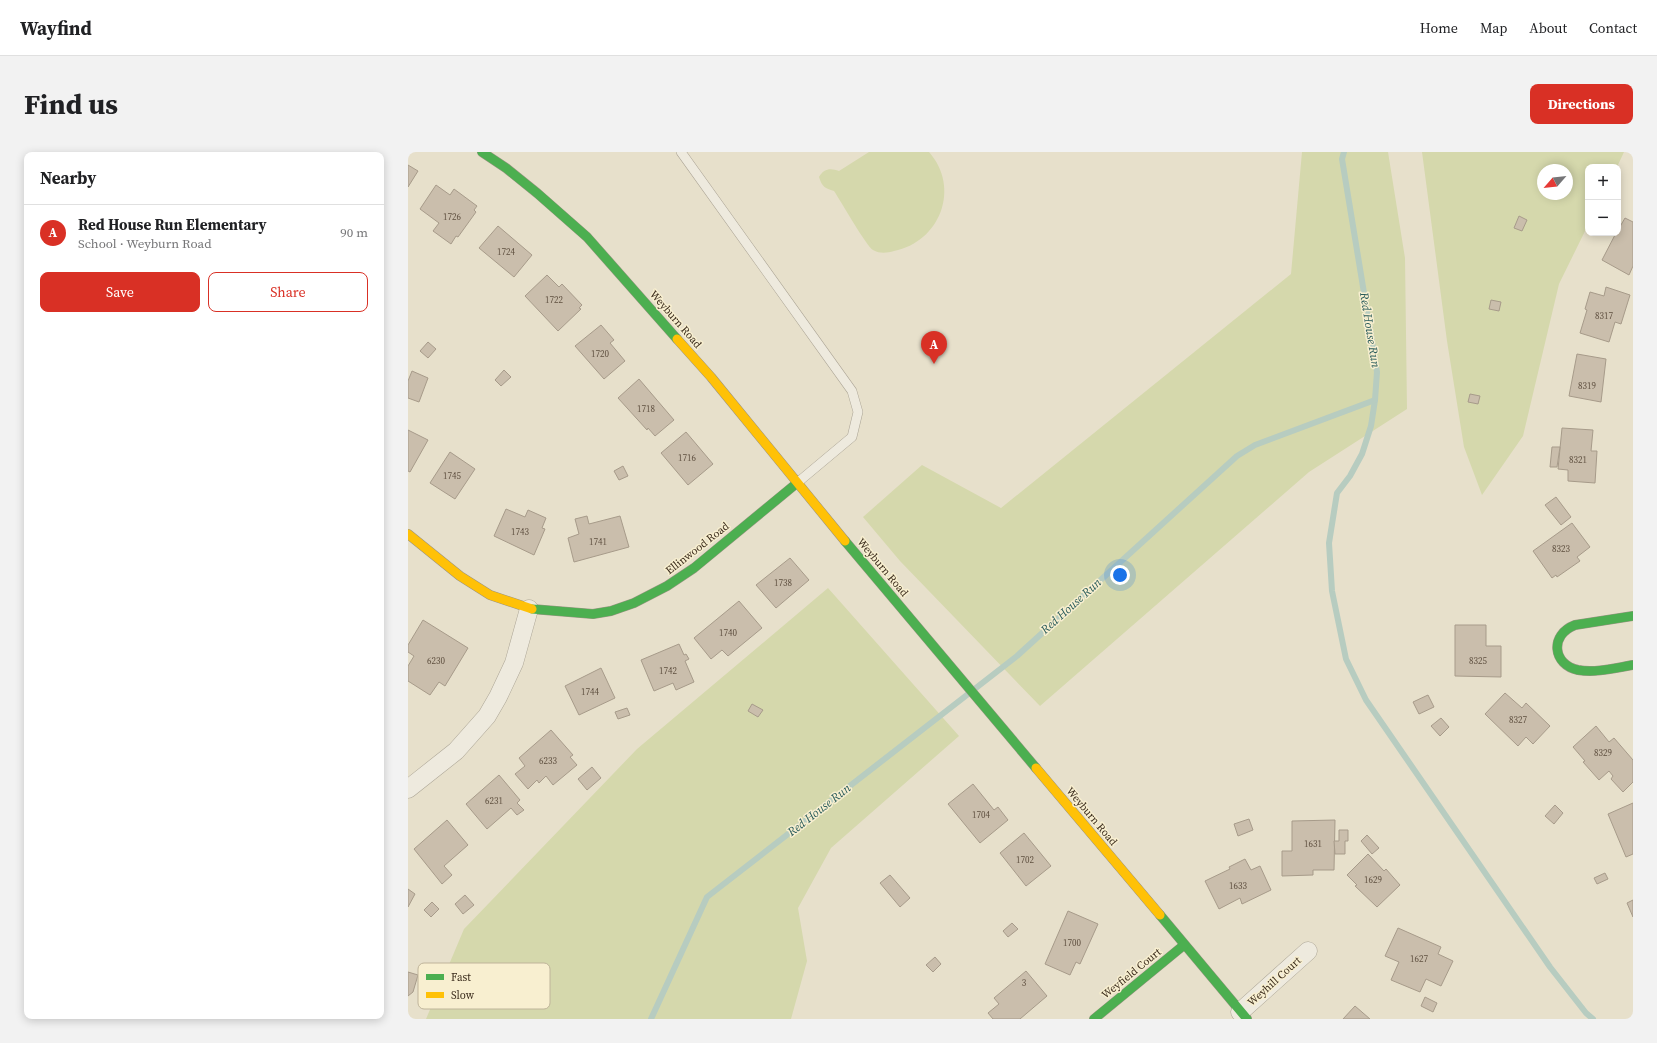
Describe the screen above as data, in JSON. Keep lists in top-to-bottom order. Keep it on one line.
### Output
{"streets":{"street":["Weyburn Road","Ellinwood Road","Weyfield Court","Weyhill Court"]},"crossings":[["Weyburn Road","Ellinwood Road"],["Weyburn Road","Weyfield Court"],["Weyburn Road","Weyhill Court"]],"water":["Red House Run"],"house_numbers":["1726","1724","1722","8317","1720","8319","1718","1716","8321","1745","1743","1741","8323","1738","1740","6230","8325","1742","1744","8327","8329","6233","6231","1704","1631","1702","1629","1633","1700","1627","3"],"legend":["Fast","Slow"],"north":"bottom left","page":{"header":"Wayfind","nav":["Home","Map","About","Contact"],"buttons":["Directions",["Save","Share"]],"title":"Find us","heading":"Nearby","map_buttons":["+","−"],"list":[{"mark":"A","name":"Red House Run Elementary","note":"School · Weyburn Road","value":"90 m"}],"pins":"A"}}
